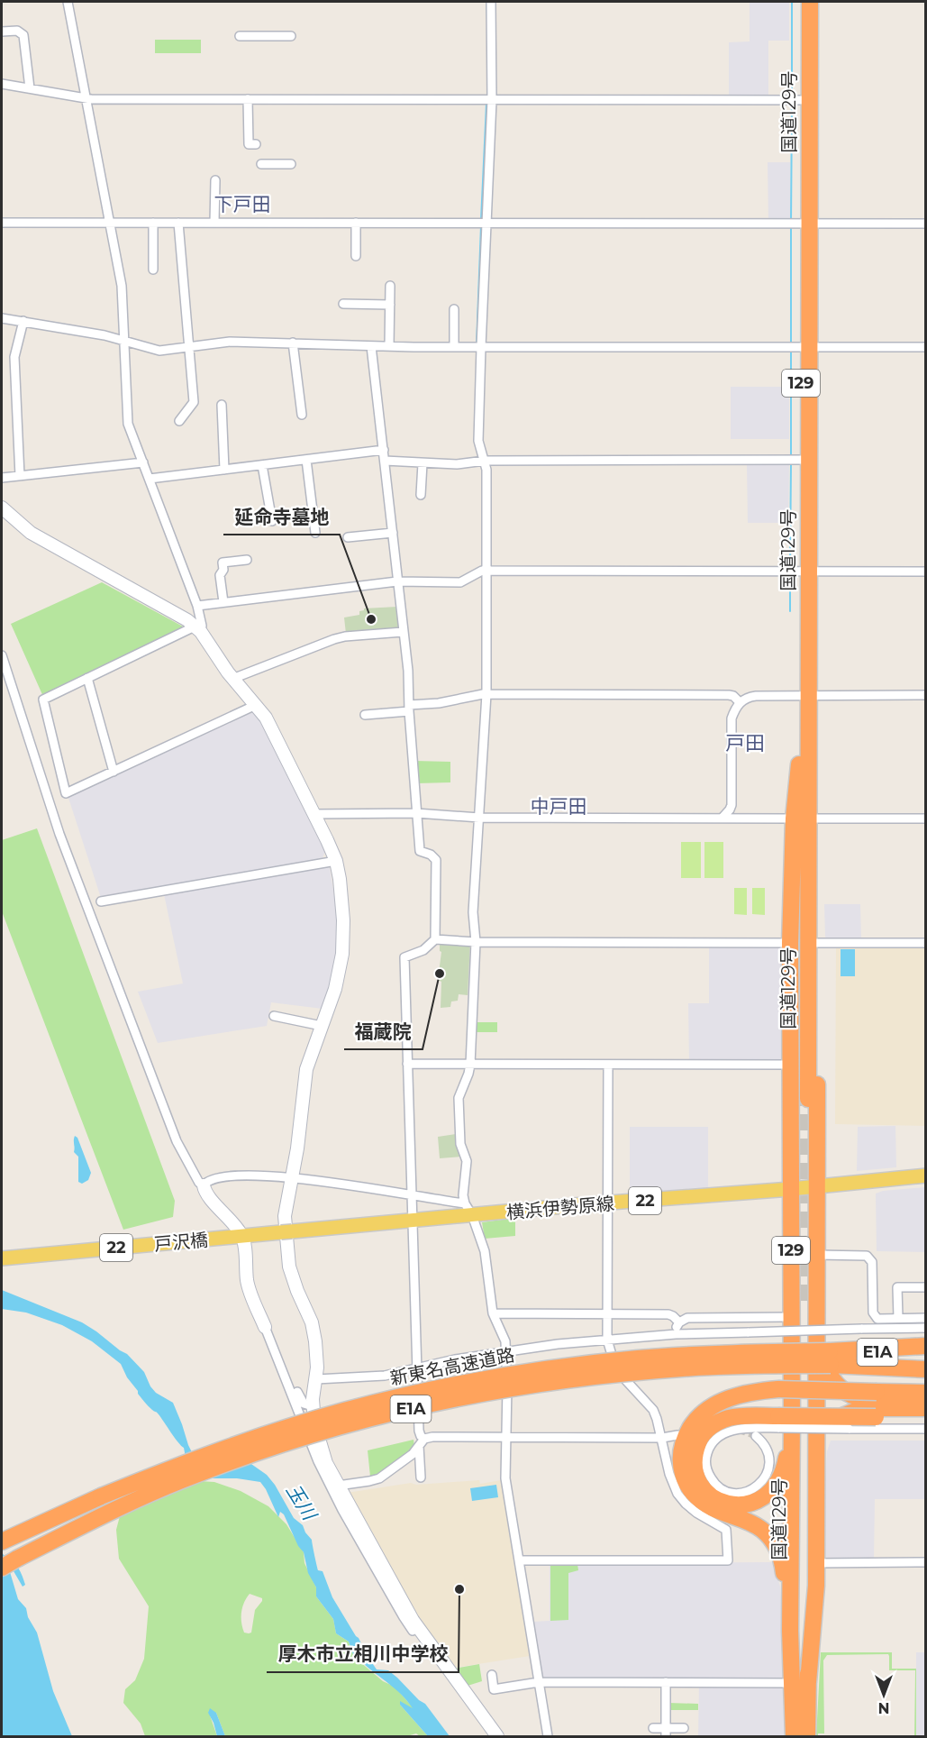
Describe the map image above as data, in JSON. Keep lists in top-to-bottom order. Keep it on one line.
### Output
{"streets":{"highway":["国道129号","129","E1A","新東名高速道路"],"main road":["22","横浜伊勢原線","戸沢橋"]},"crossings":[["国道129号","129"],["129","横浜伊勢原線"],["横浜伊勢原線","戸沢橋"]],"districts":["下戸田","戸田","中戸田"],"water":["玉川"],"places":["延命寺墓地","福蔵院","厚木市立相川中学校"],"north":"bottom"}
